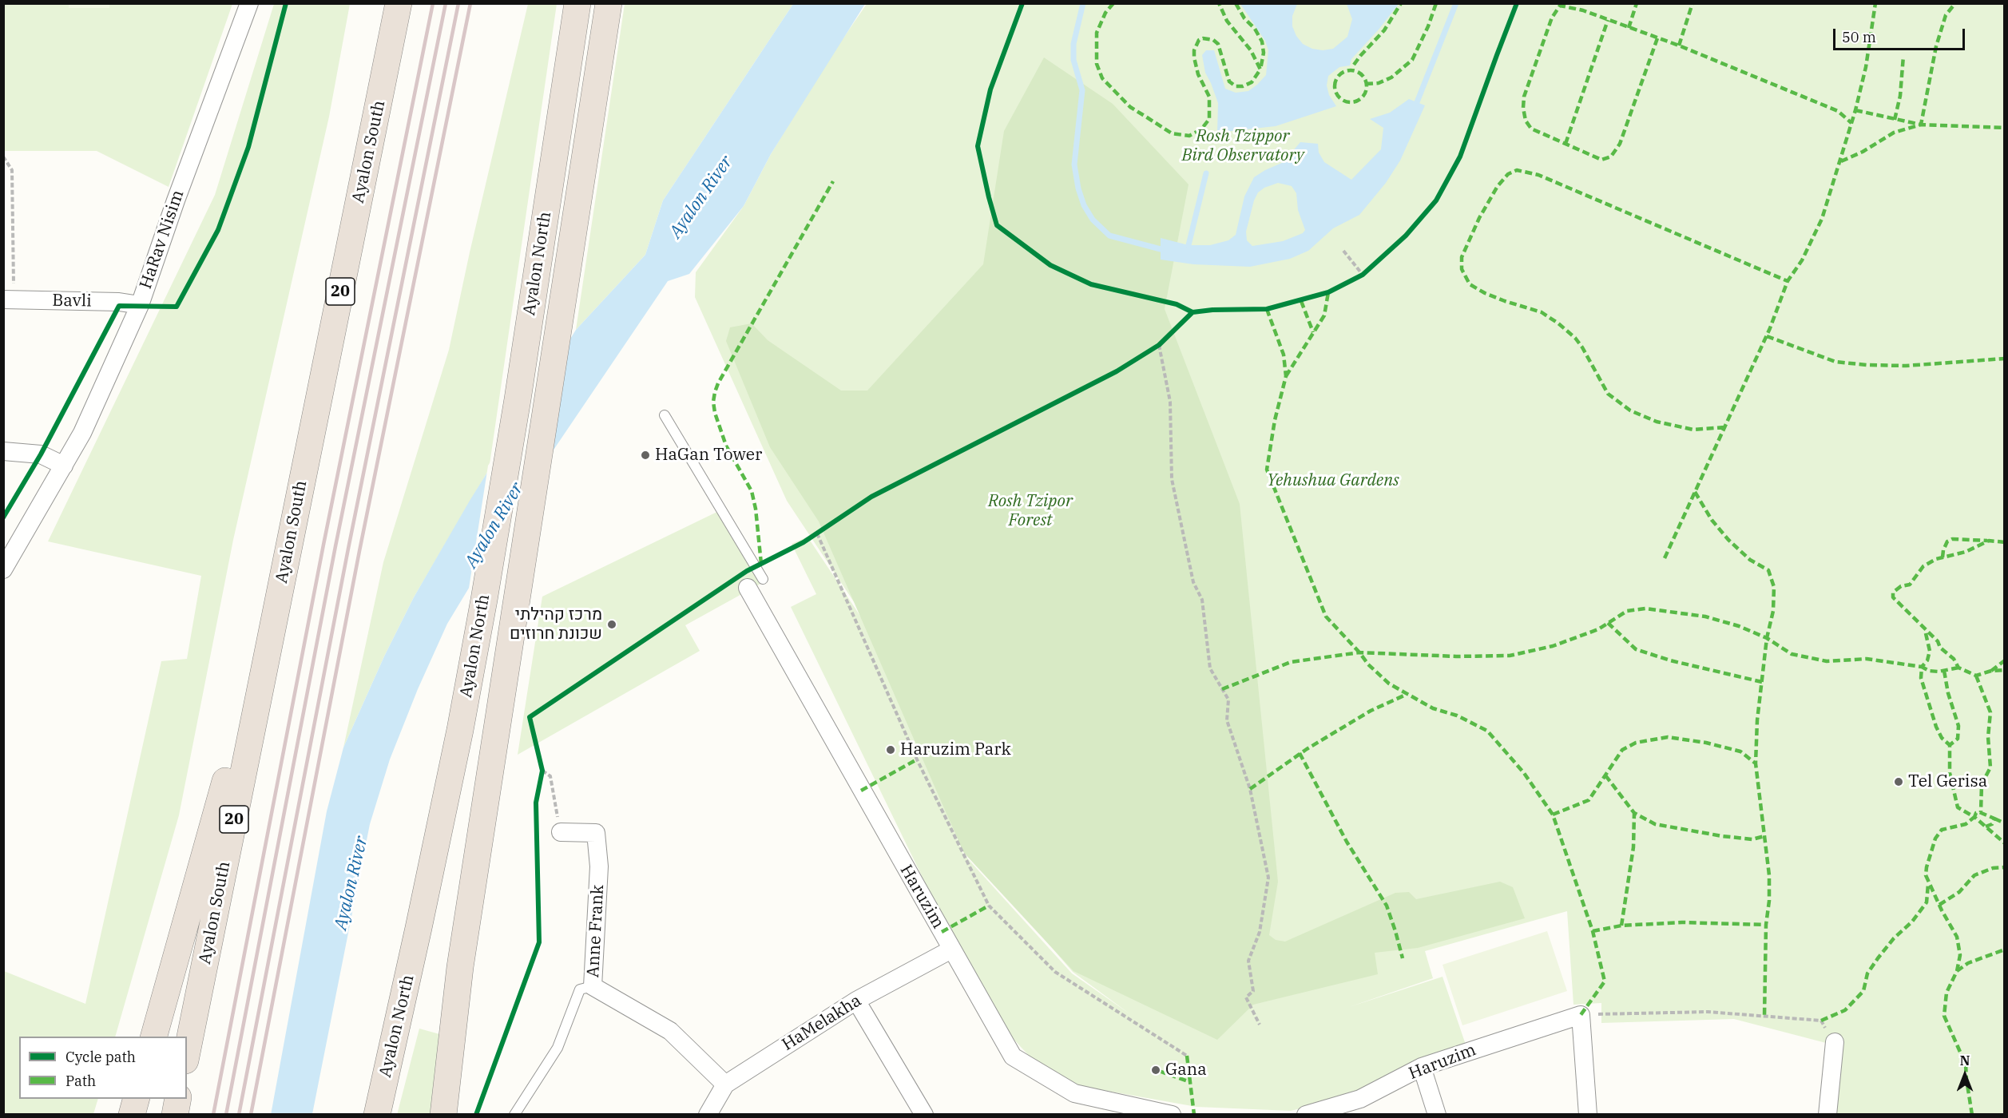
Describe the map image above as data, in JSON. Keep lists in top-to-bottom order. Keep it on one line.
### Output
{"streets":{"highway":["Ayalon South","Ayalon North","20"],"street":["HaRav Nisim","Bavli","Haruzim","Anne Frank","HaMelakha"]},"crossings":[["HaRav Nisim","Bavli"],["Haruzim","HaMelakha"],["Anne Frank","HaMelakha"]],"water":["Ayalon River"],"parks":["Rosh Tzippor Bird Observatory","Yehushua Gardens","Rosh Tzipor Forest"],"places":["HaGan Tower","מרכז קהילתי שכונת חרוזים","Haruzim Park","Tel Gerisa","Gana"],"legend":["Cycle path","Path"],"scale_bar":"50 m","north":"top"}
